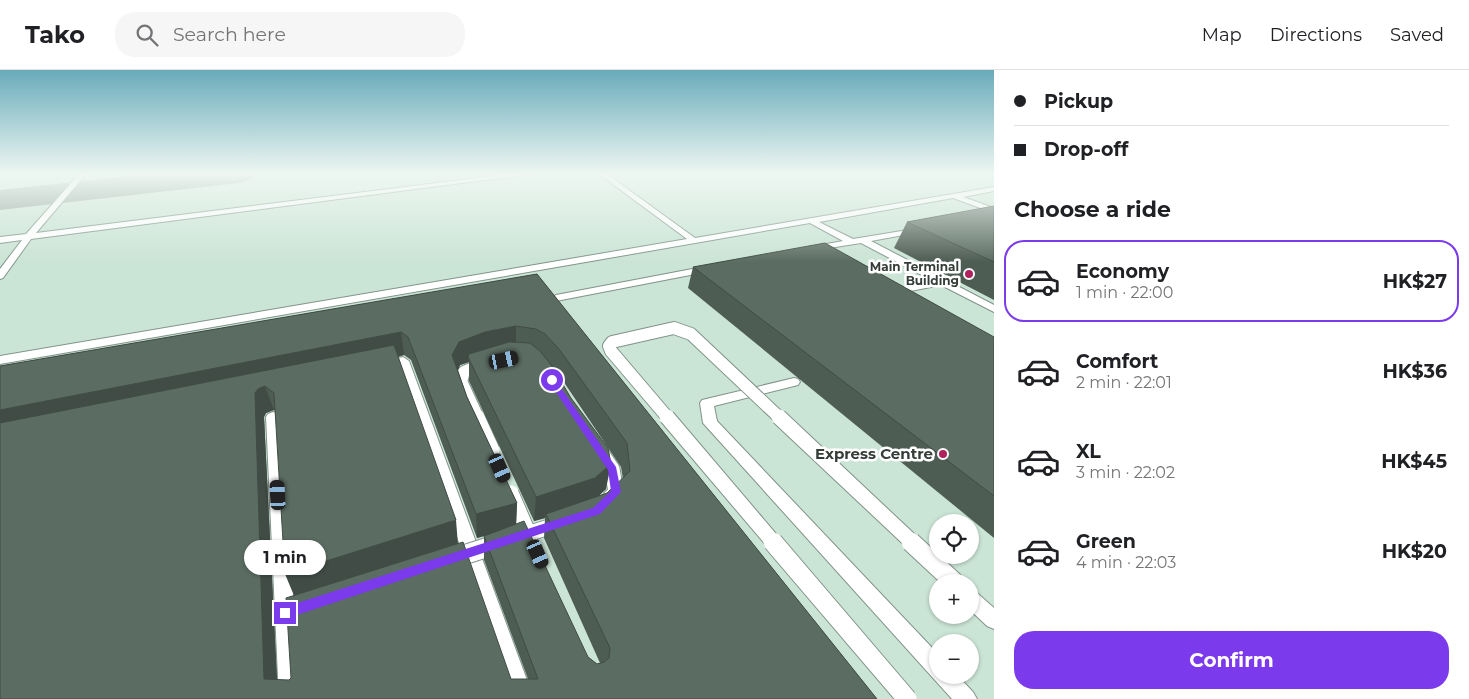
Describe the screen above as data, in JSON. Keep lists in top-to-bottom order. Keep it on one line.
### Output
{"places":["Main Terminal Building","Express Centre"],"page":{"header":"Tako","search":"Search here","nav":["Map","Directions","Saved"],"banner":["Pickup","Drop-off"],"heading":"Choose a ride","list":[{"name":"Economy","note":"1 min · 22:00","value":"HK$27"},{"name":"Comfort","note":"2 min · 22:01","value":"HK$36"},{"name":"XL","note":"3 min · 22:02","value":"HK$45"},{"name":"Green","note":"4 min · 22:03","value":"HK$20"}],"map_buttons":["+","−"],"bubble":"1 min","buttons":"Confirm"}}
